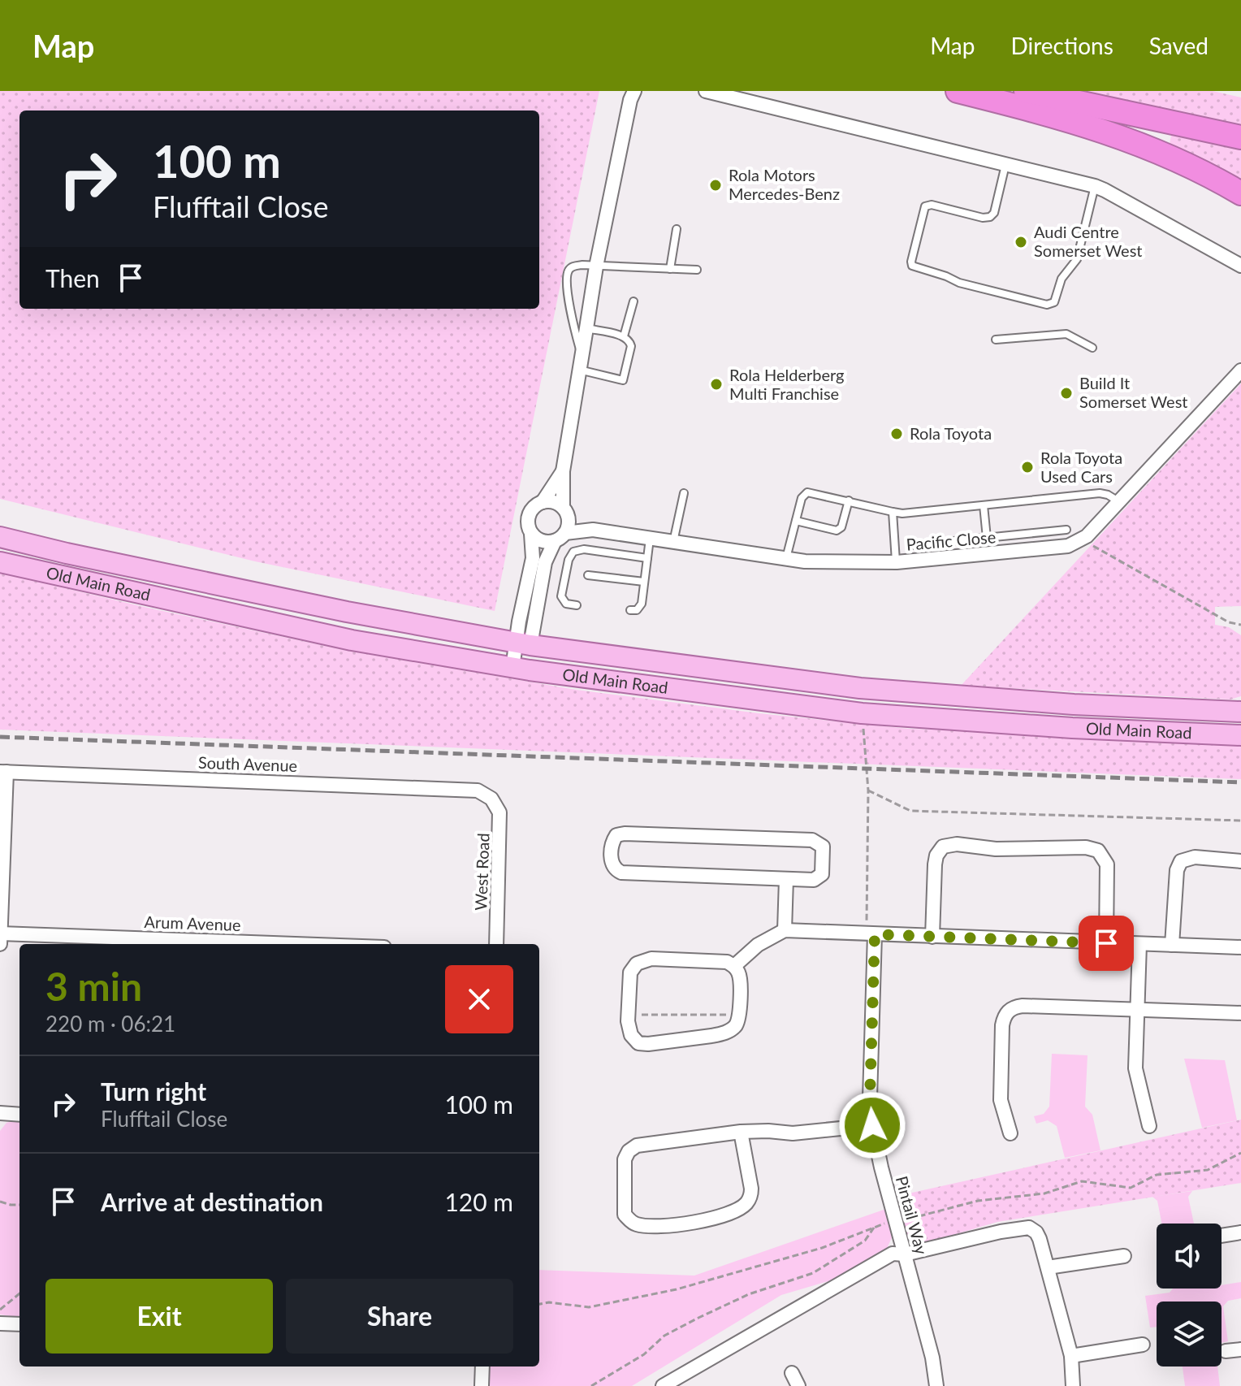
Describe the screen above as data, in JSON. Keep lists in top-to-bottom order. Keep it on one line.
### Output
{"streets":{"main road":["Old Main Road"],"street":["Pacific Close","South Avenue","West Road","Arum Avenue","Pintail Way"]},"crossings":[["South Avenue","West Road"]],"places":["Rola Motors Mercedes-Benz","Audi Centre Somerset West","Rola Helderberg Multi Franchise","Build It Somerset West","Rola Toyota","Rola Toyota Used Cars"],"page":{"header":"Map","nav":["Map","Directions","Saved"],"turn":["100 m","Flufftail Close"],"then":"Then","heading":["3 min","220 m · 06:21"],"list":[{"name":"Turn right","note":"Flufftail Close","value":"100 m"},{"name":"Arrive at destination","value":"120 m"}],"buttons":["Exit","Share"]}}
